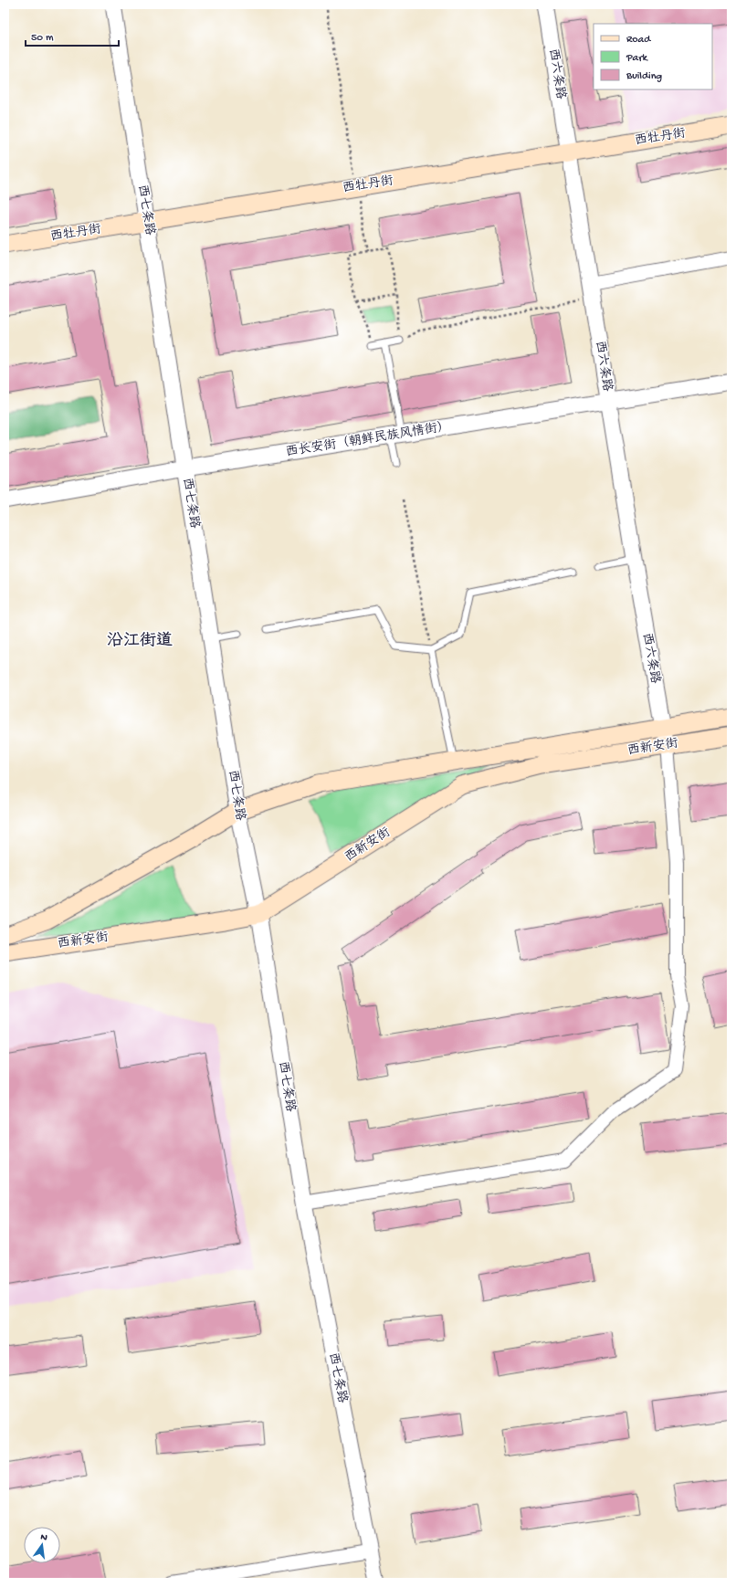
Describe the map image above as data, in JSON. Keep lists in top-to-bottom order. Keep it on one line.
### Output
{"streets":{"main road":["西牡丹街","西新安街"],"street":["西六条路","西七条路","西长安街（朝鲜民族风情街）"]},"crossings":[["西六条路","西牡丹街"],["西六条路","西长安街（朝鲜民族风情街）"],["西六条路","西新安街"],["西牡丹街","西七条路"],["西七条路","西长安街（朝鲜民族风情街）"],["西七条路","西新安街"]],"districts":["沿江街道"],"legend":["Road","Park","Building"],"scale_bar":"50 m","north":"top"}
